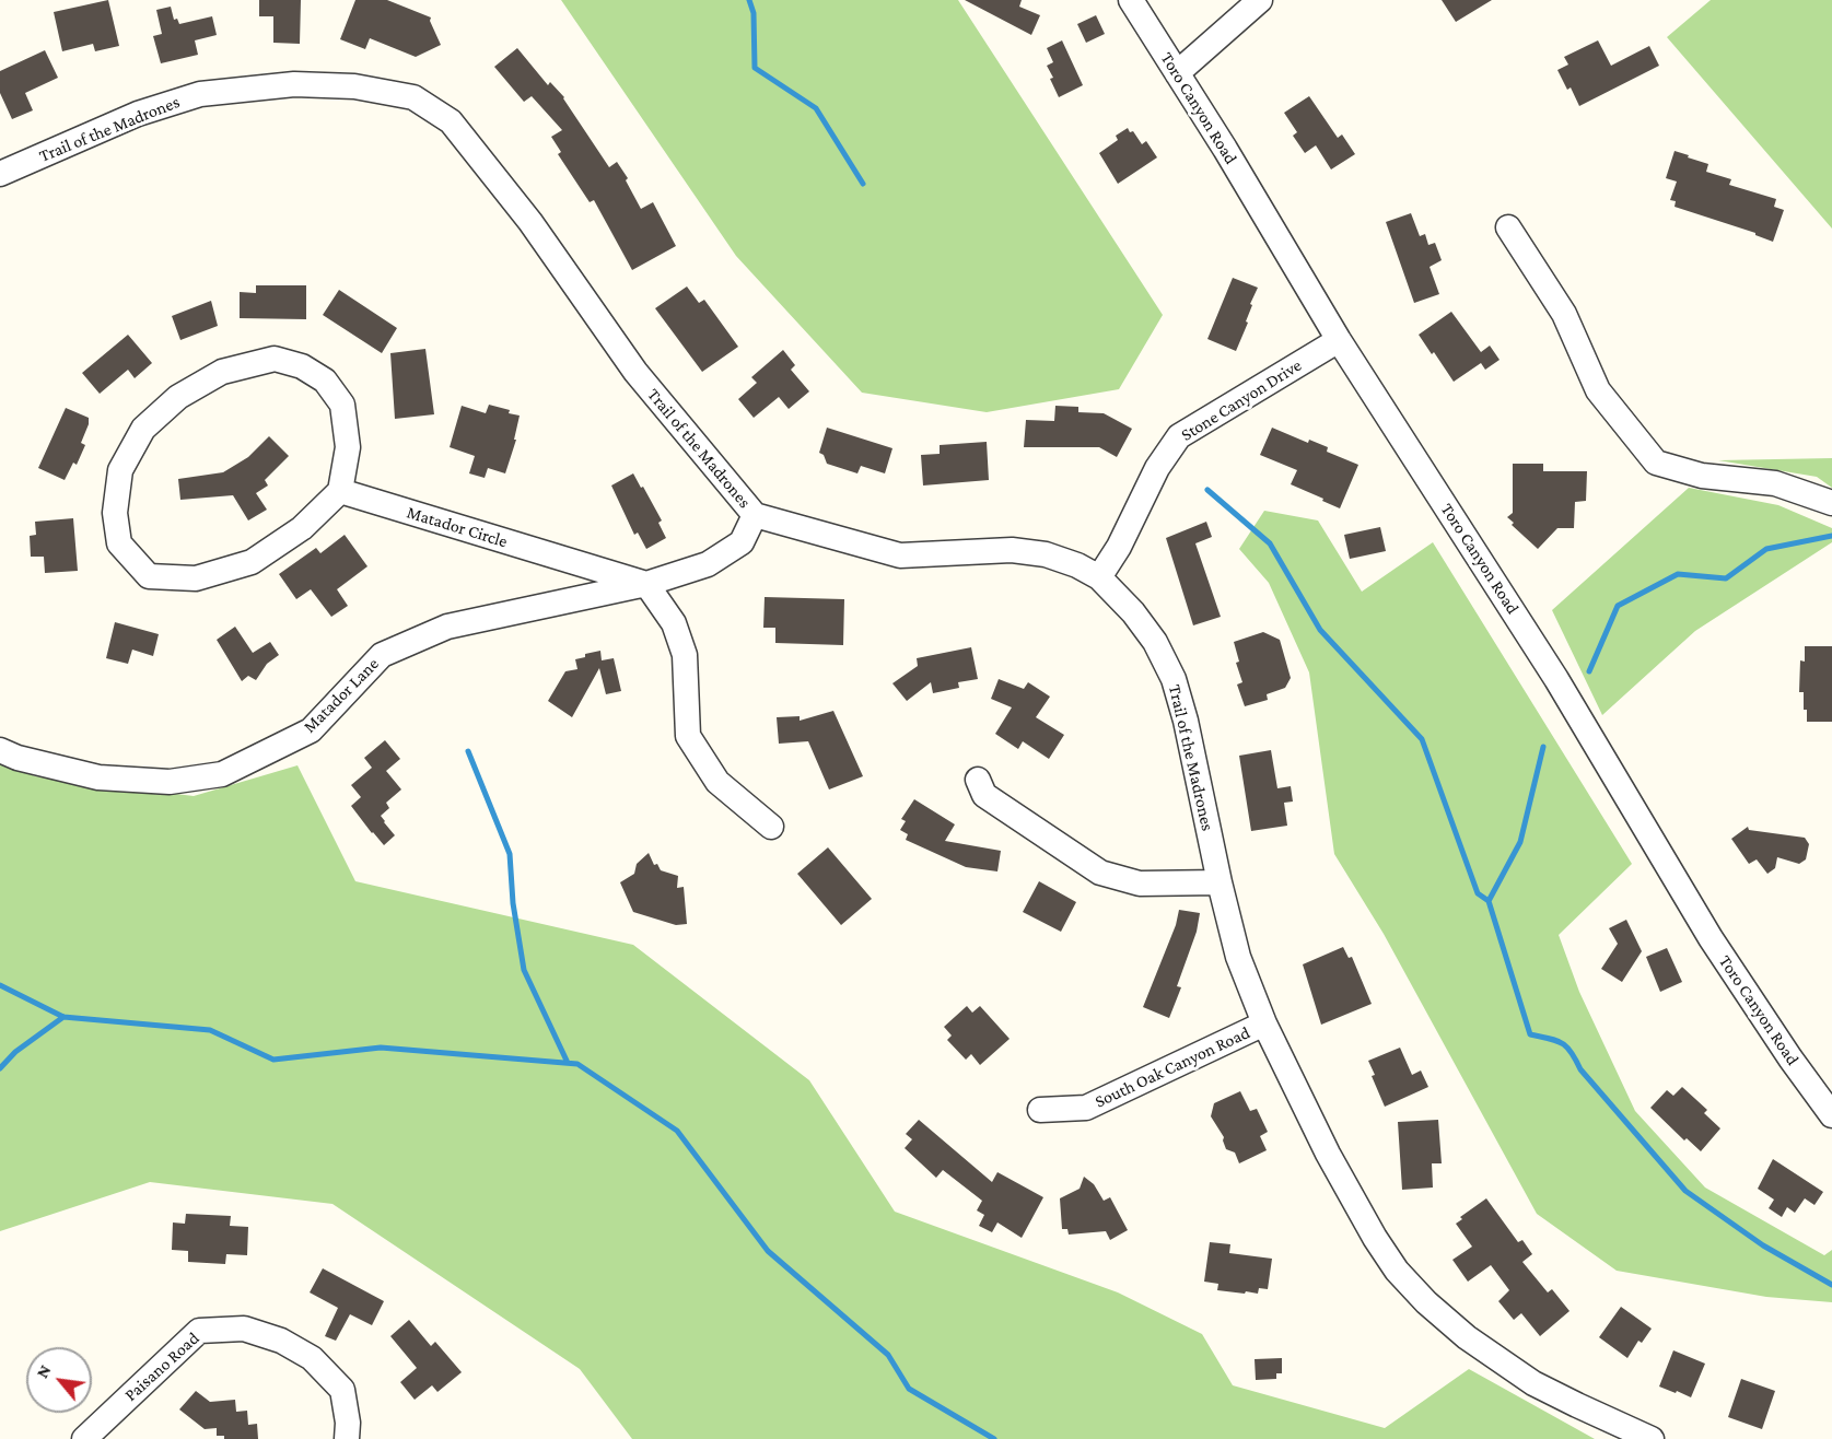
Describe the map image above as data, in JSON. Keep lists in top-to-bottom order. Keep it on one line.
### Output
{"streets":{"street":["Toro Canyon Road","Trail of the Madrones","Stone Canyon Drive","Matador Circle","Matador Lane","South Oak Canyon Road","Paisano Road"]},"crossings":[["Toro Canyon Road","Stone Canyon Drive"],["Trail of the Madrones","Stone Canyon Drive"],["Trail of the Madrones","Matador Lane"],["Trail of the Madrones","South Oak Canyon Road"],["Matador Circle","Matador Lane"]],"north":"top left"}
